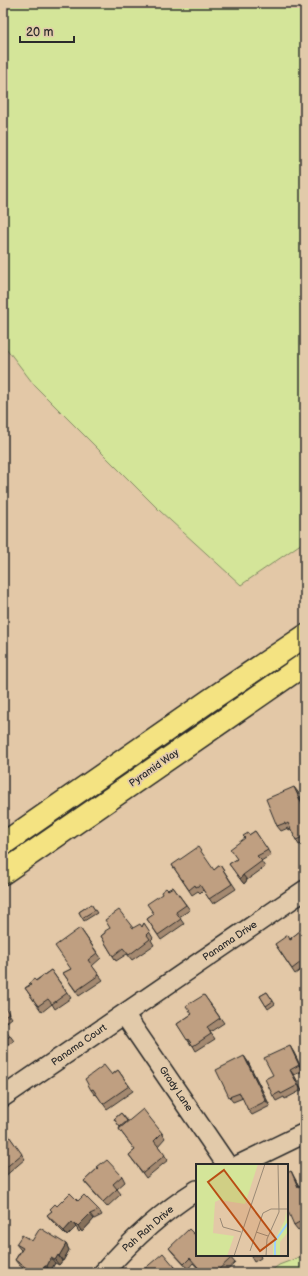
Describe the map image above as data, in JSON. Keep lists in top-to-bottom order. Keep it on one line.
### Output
{"streets":{"main road":["Pyramid Way"],"street":["Panama Drive","Panama Court","Grady Lane","Pah Rah Drive"]},"crossings":[["Panama Drive","Panama Court"],["Panama Court","Grady Lane"]],"scale_bar":"20 m"}
